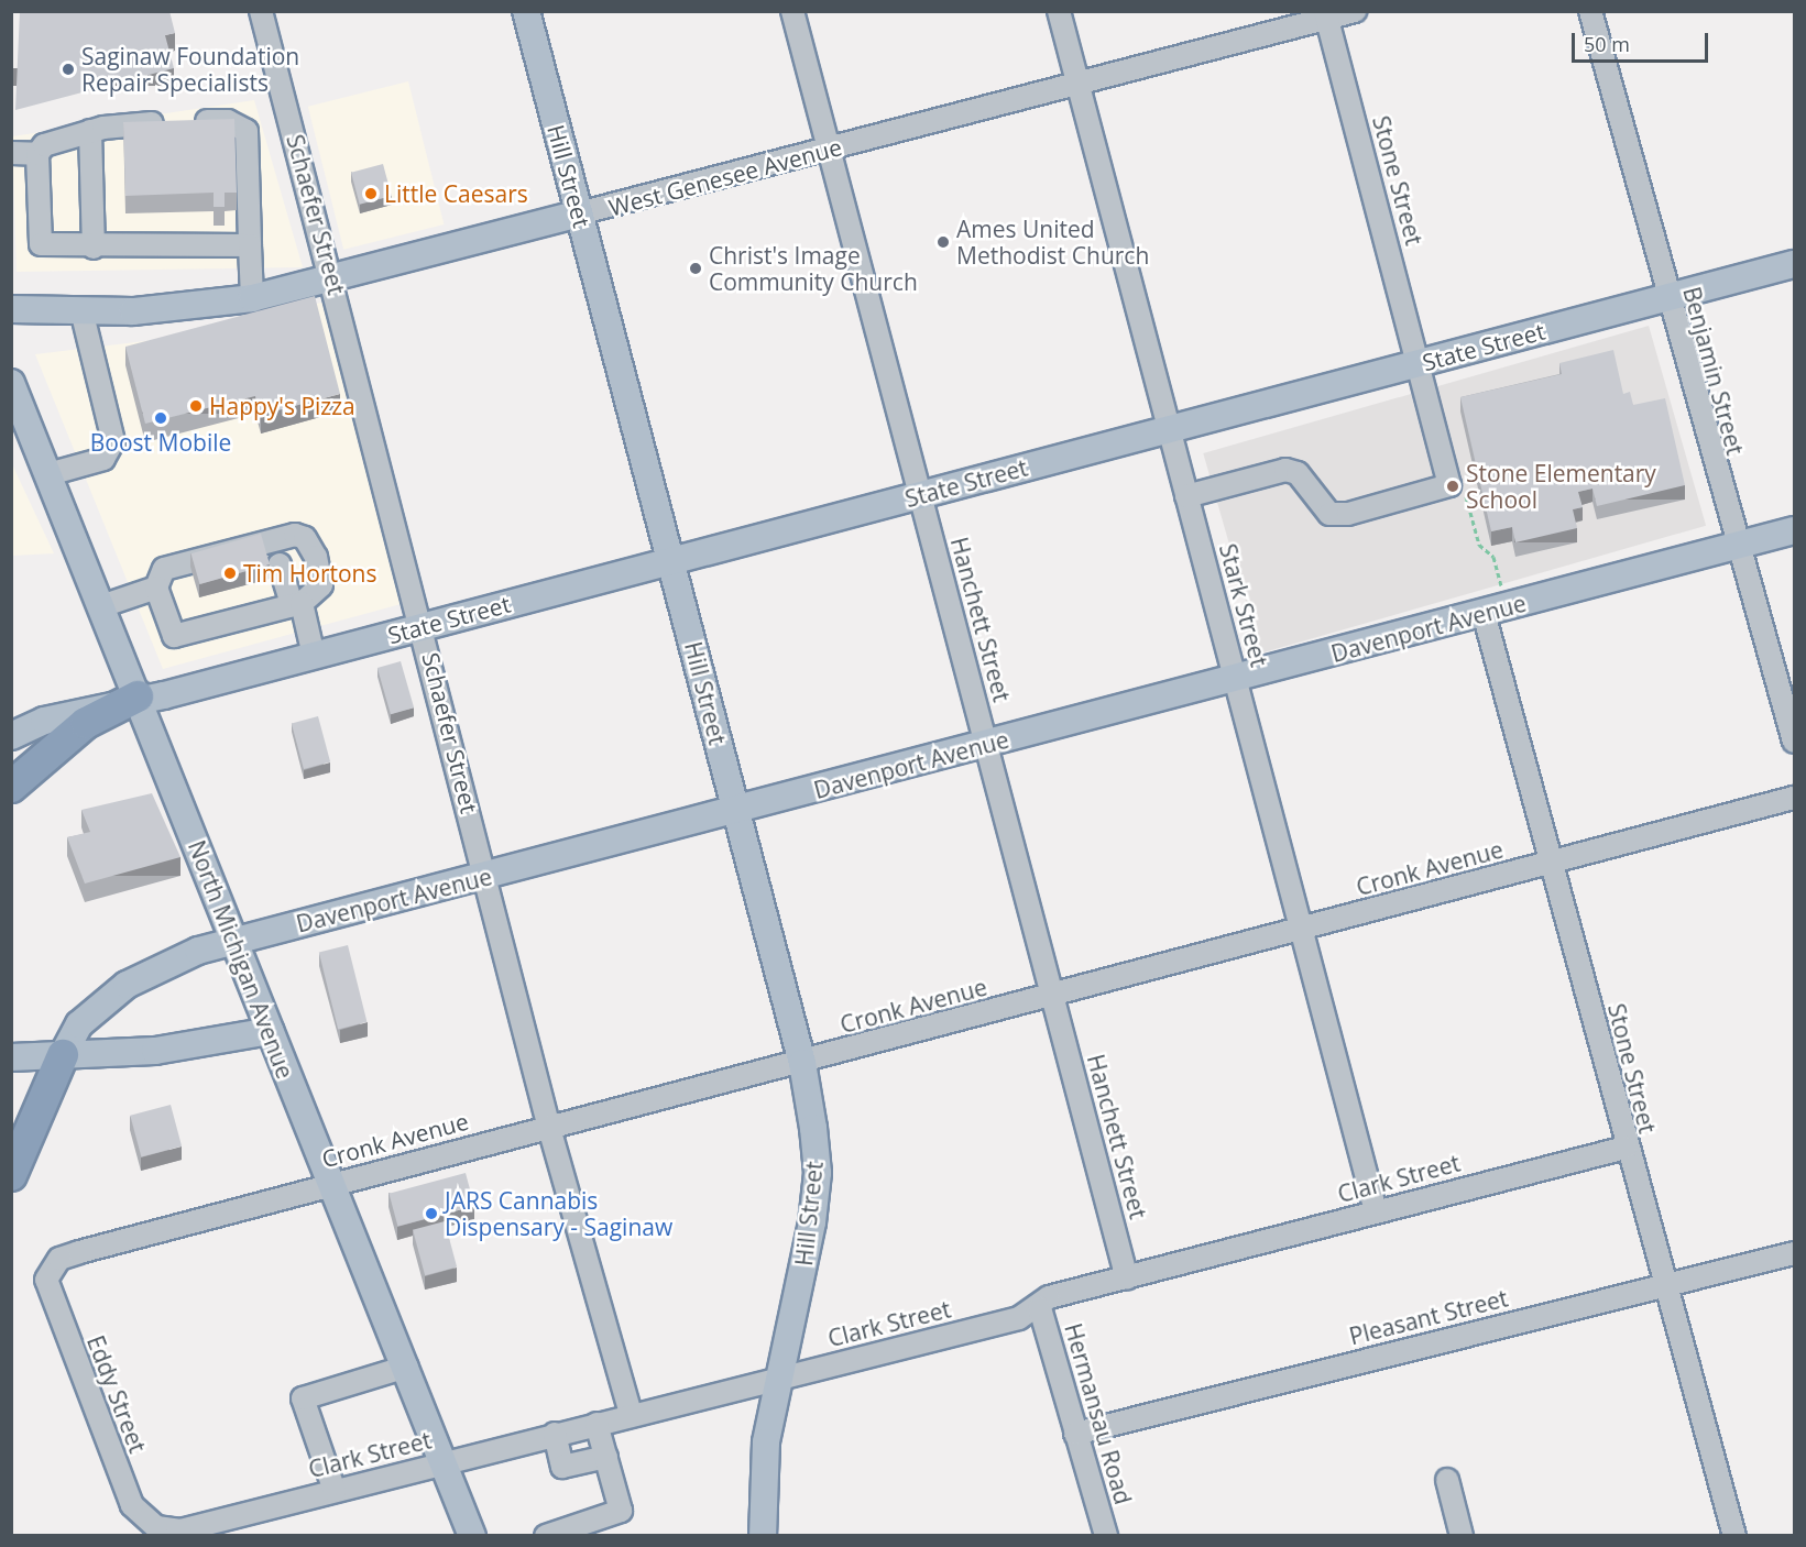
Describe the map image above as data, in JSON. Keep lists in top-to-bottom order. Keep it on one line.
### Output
{"streets":{"main road":["Hill Street","West Genesee Avenue","State Street","Davenport Avenue","North Michigan Avenue"],"street":["Stone Street","Schaefer Street","Benjamin Street","Stark Street","Hanchett Street","Cronk Avenue","Clark Street","Pleasant Street","Eddy Street","Hermansau Road"]},"crossings":[["Hill Street","West Genesee Avenue"],["Hill Street","State Street"],["Hill Street","Davenport Avenue"],["Hill Street","Cronk Avenue"],["Hill Street","Clark Street"],["West Genesee Avenue","Stone Street"],["West Genesee Avenue","Schaefer Street"],["West Genesee Avenue","Stark Street"],["West Genesee Avenue","Hanchett Street"],["Stone Street","State Street"],["Stone Street","Stark Street"],["Stone Street","Davenport Avenue"],["Stone Street","Cronk Avenue"],["Stone Street","Clark Street"],["Stone Street","Pleasant Street"],["Schaefer Street","State Street"],["Schaefer Street","Davenport Avenue"],["Schaefer Street","Cronk Avenue"],["Schaefer Street","Clark Street"],["State Street","Benjamin Street"],["State Street","Stark Street"],["State Street","Hanchett Street"],["State Street","North Michigan Avenue"],["Benjamin Street","Davenport Avenue"],["Stark Street","Davenport Avenue"],["Stark Street","Cronk Avenue"],["Stark Street","Clark Street"],["Hanchett Street","Davenport Avenue"],["Hanchett Street","Cronk Avenue"],["Hanchett Street","Clark Street"],["Davenport Avenue","North Michigan Avenue"],["Cronk Avenue","North Michigan Avenue"],["Cronk Avenue","Eddy Street"],["North Michigan Avenue","Clark Street"],["Clark Street","Eddy Street"],["Clark Street","Hermansau Road"],["Pleasant Street","Hermansau Road"]],"places":["Saginaw Foundation Repair Specialists","Little Caesars","Ames United Methodist Church","Christ's Image Community Church","Happy's Pizza","Boost Mobile","Stone Elementary School","Tim Hortons","JARS Cannabis Dispensary - Saginaw"],"scale_bar":"50 m"}
